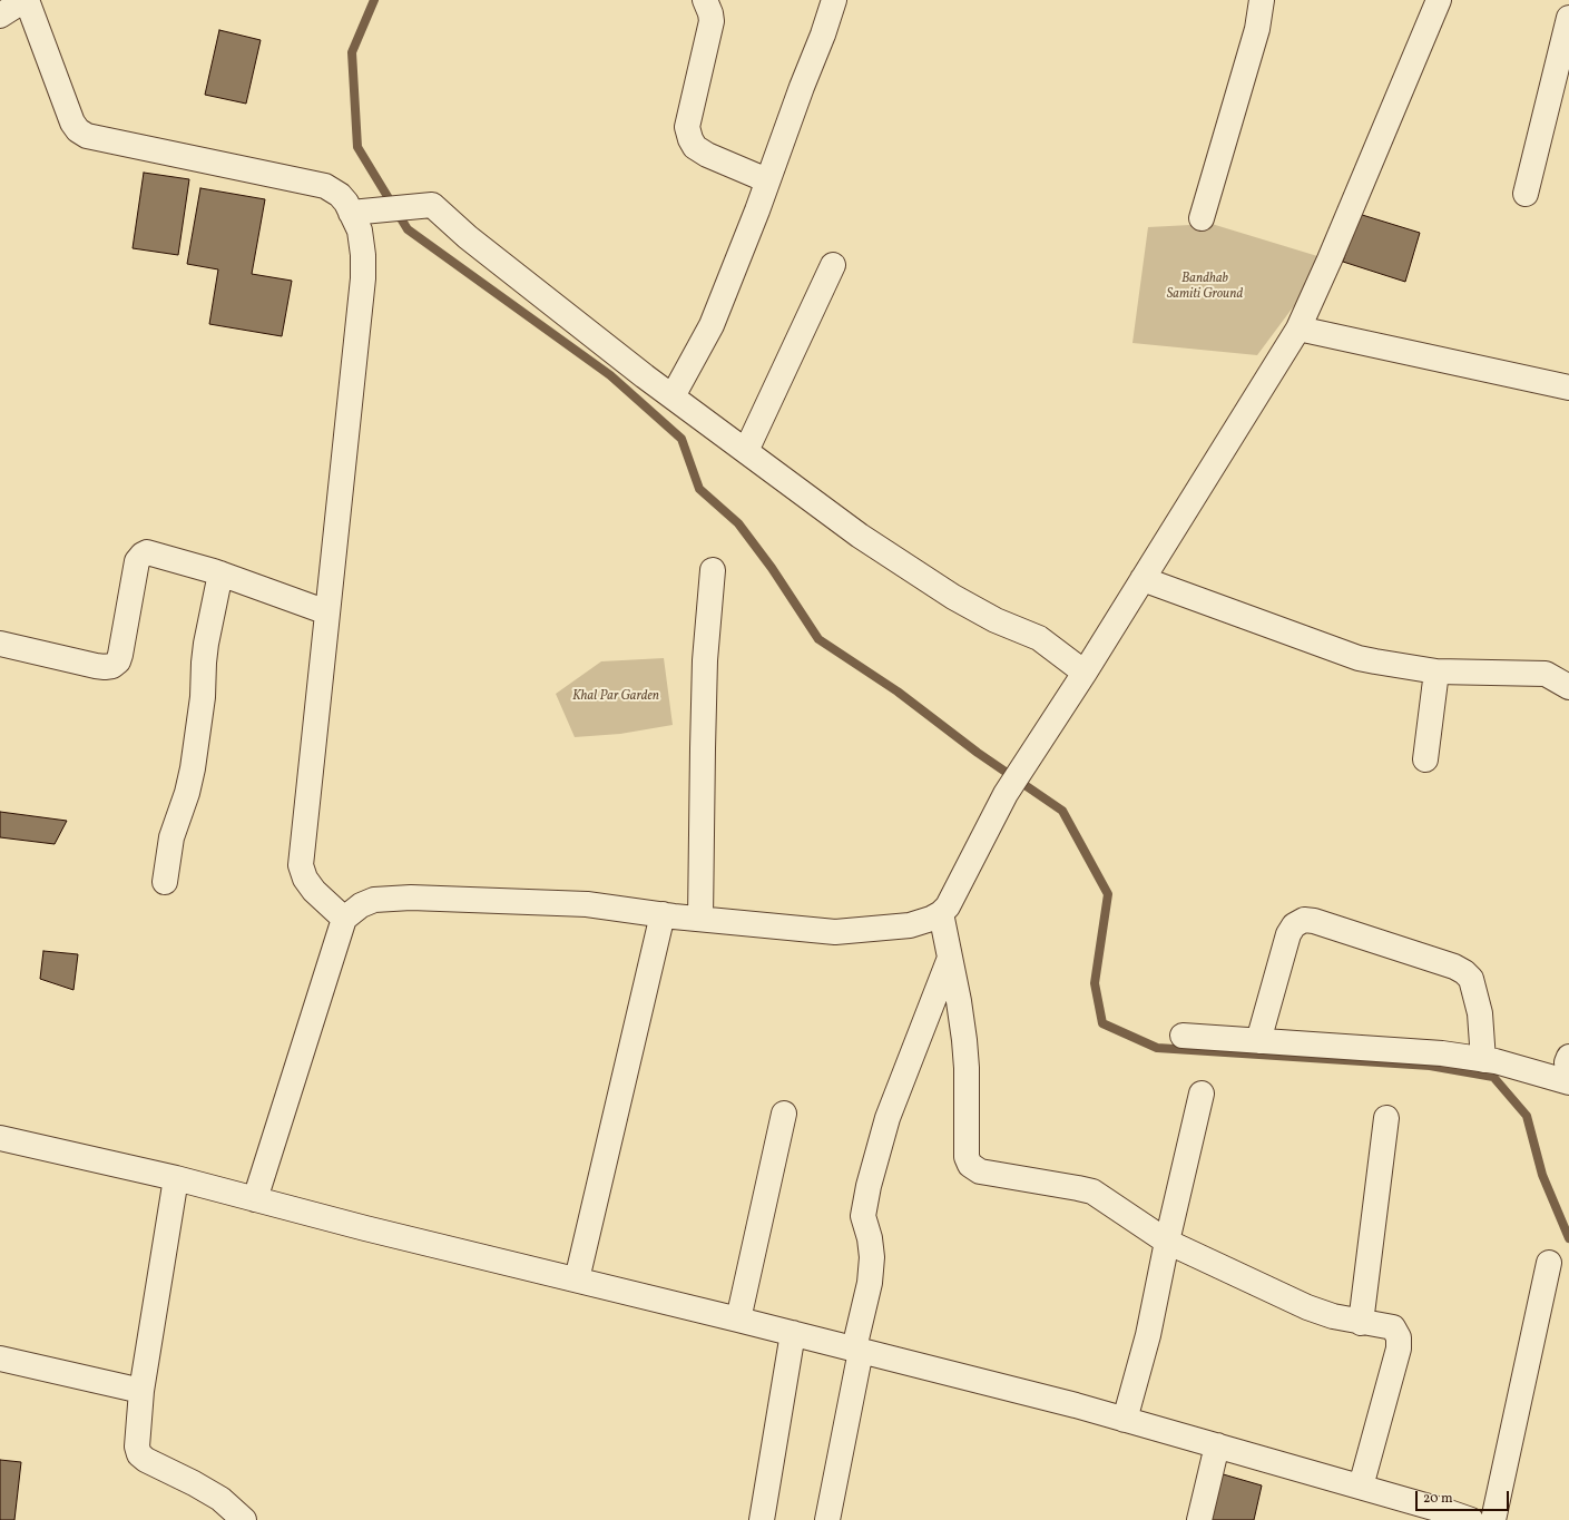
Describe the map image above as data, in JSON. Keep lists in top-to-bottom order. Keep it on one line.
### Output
{"parks":["Bandhab Samiti Ground","Khal Par Garden"],"scale_bar":"20 m"}
